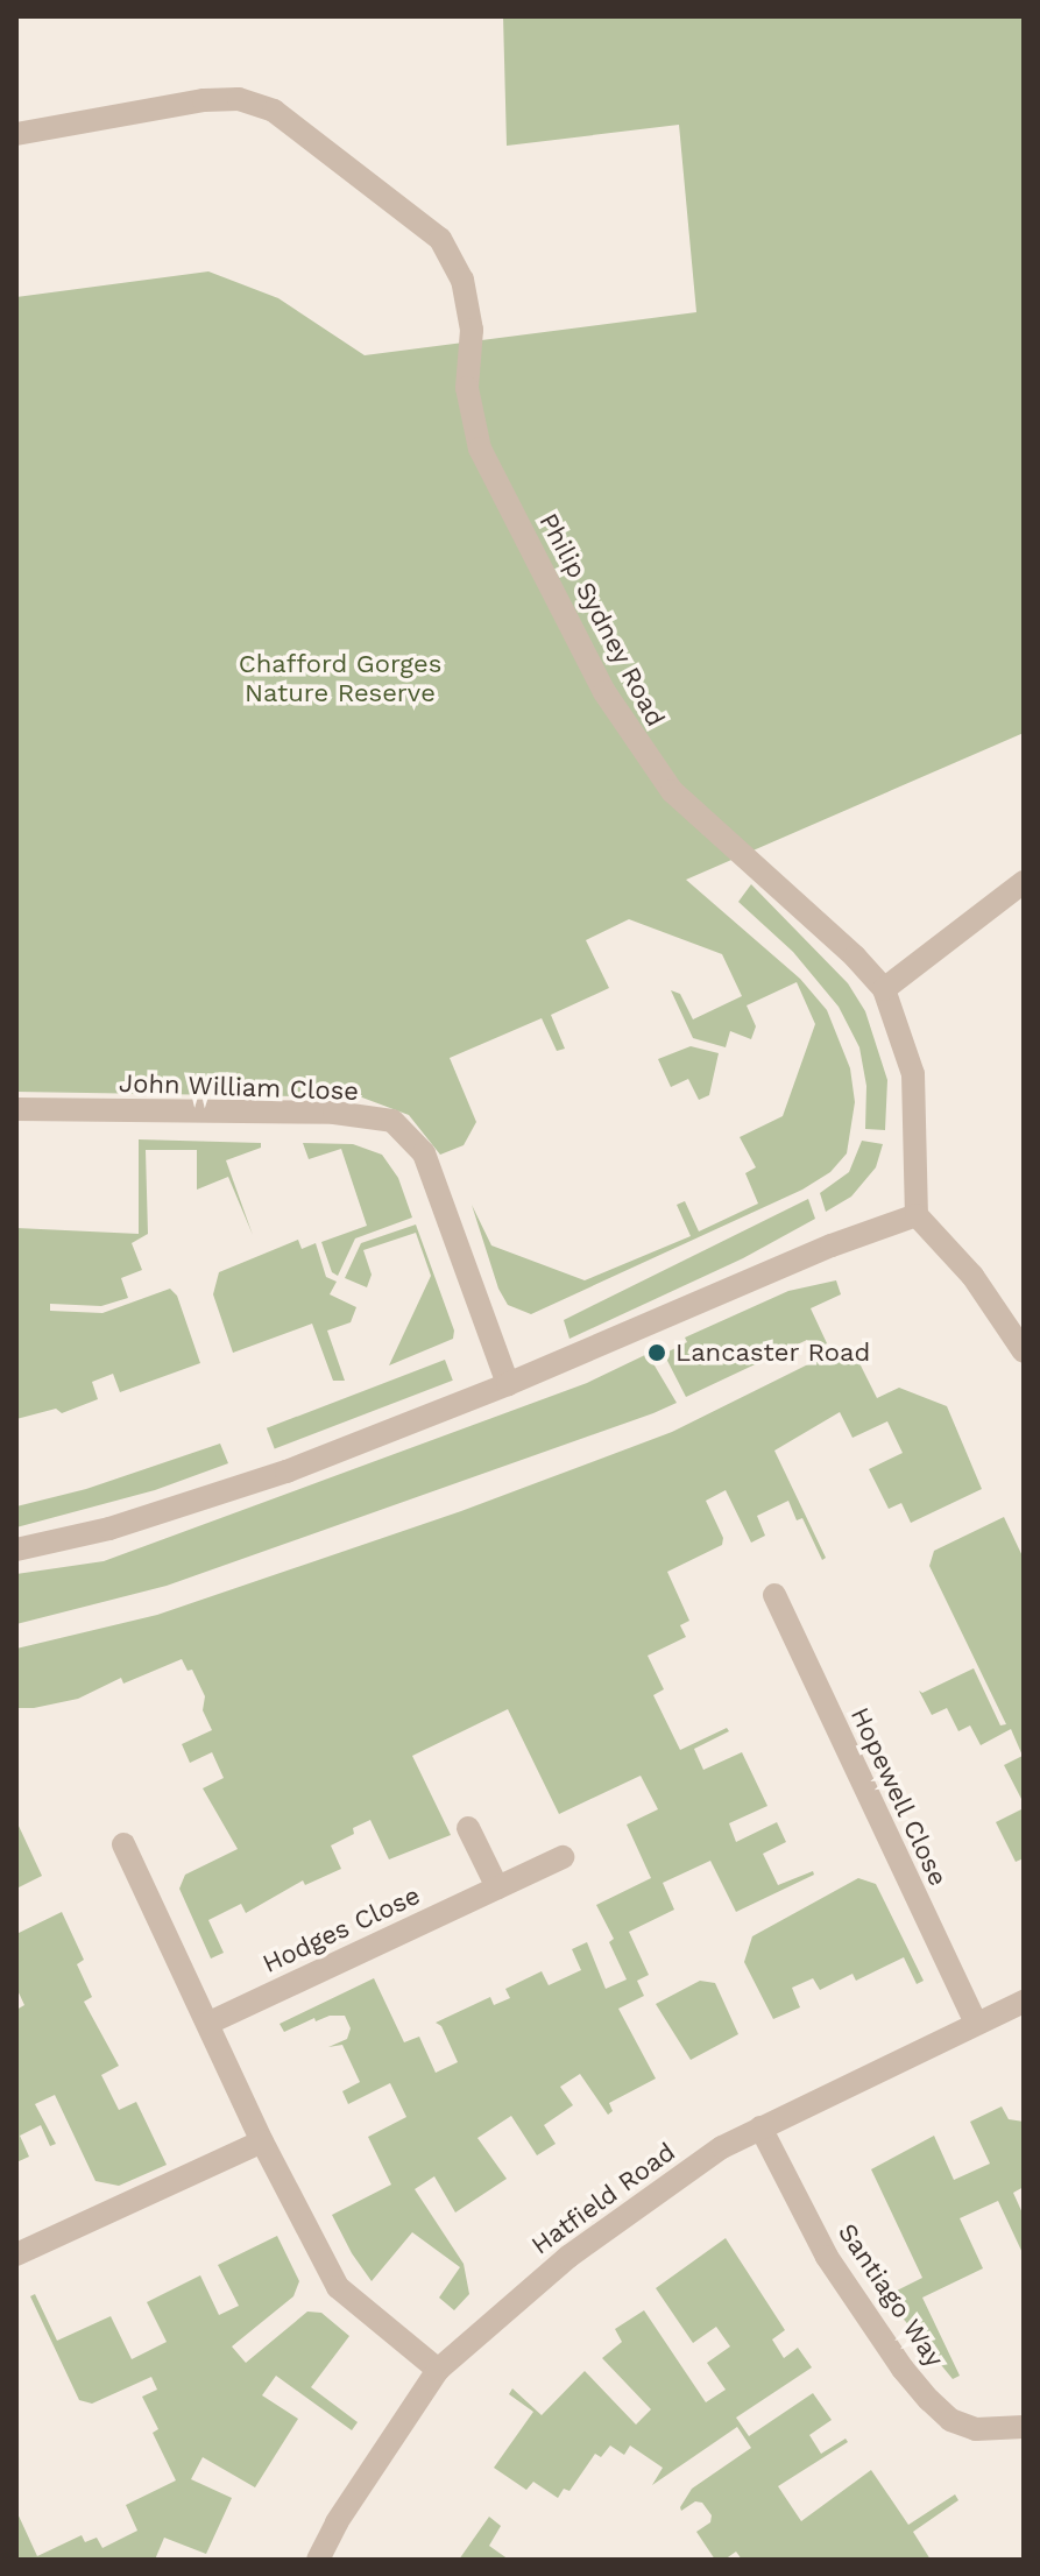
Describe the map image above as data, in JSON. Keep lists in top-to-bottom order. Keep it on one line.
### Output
{"streets":{"street":["Philip Sydney Road","John William Close","Hopewell Close","Hodges Close","Hatfield Road","Santiago Way"]},"crossings":[["Hopewell Close","Hatfield Road"],["Hatfield Road","Santiago Way"]],"parks":["Chafford Gorges Nature Reserve"],"places":["Lancaster Road"]}
